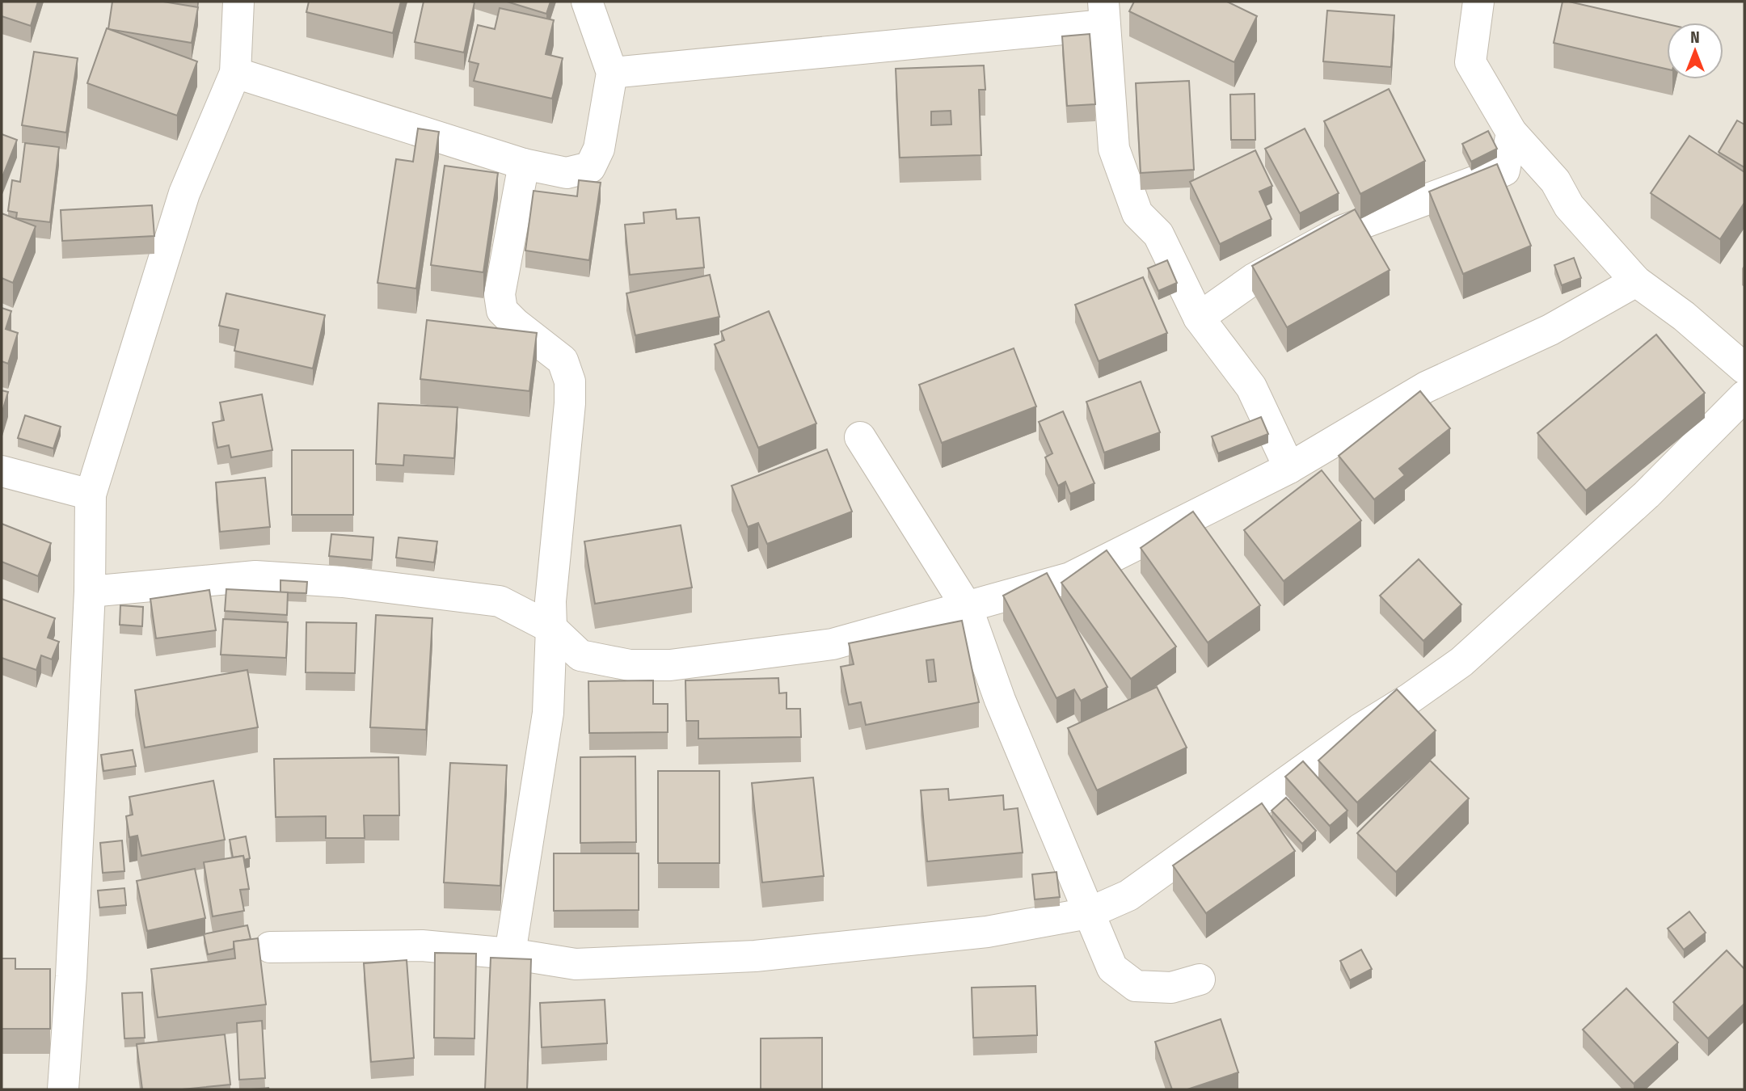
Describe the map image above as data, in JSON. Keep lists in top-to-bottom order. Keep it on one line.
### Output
{"north":"top"}
